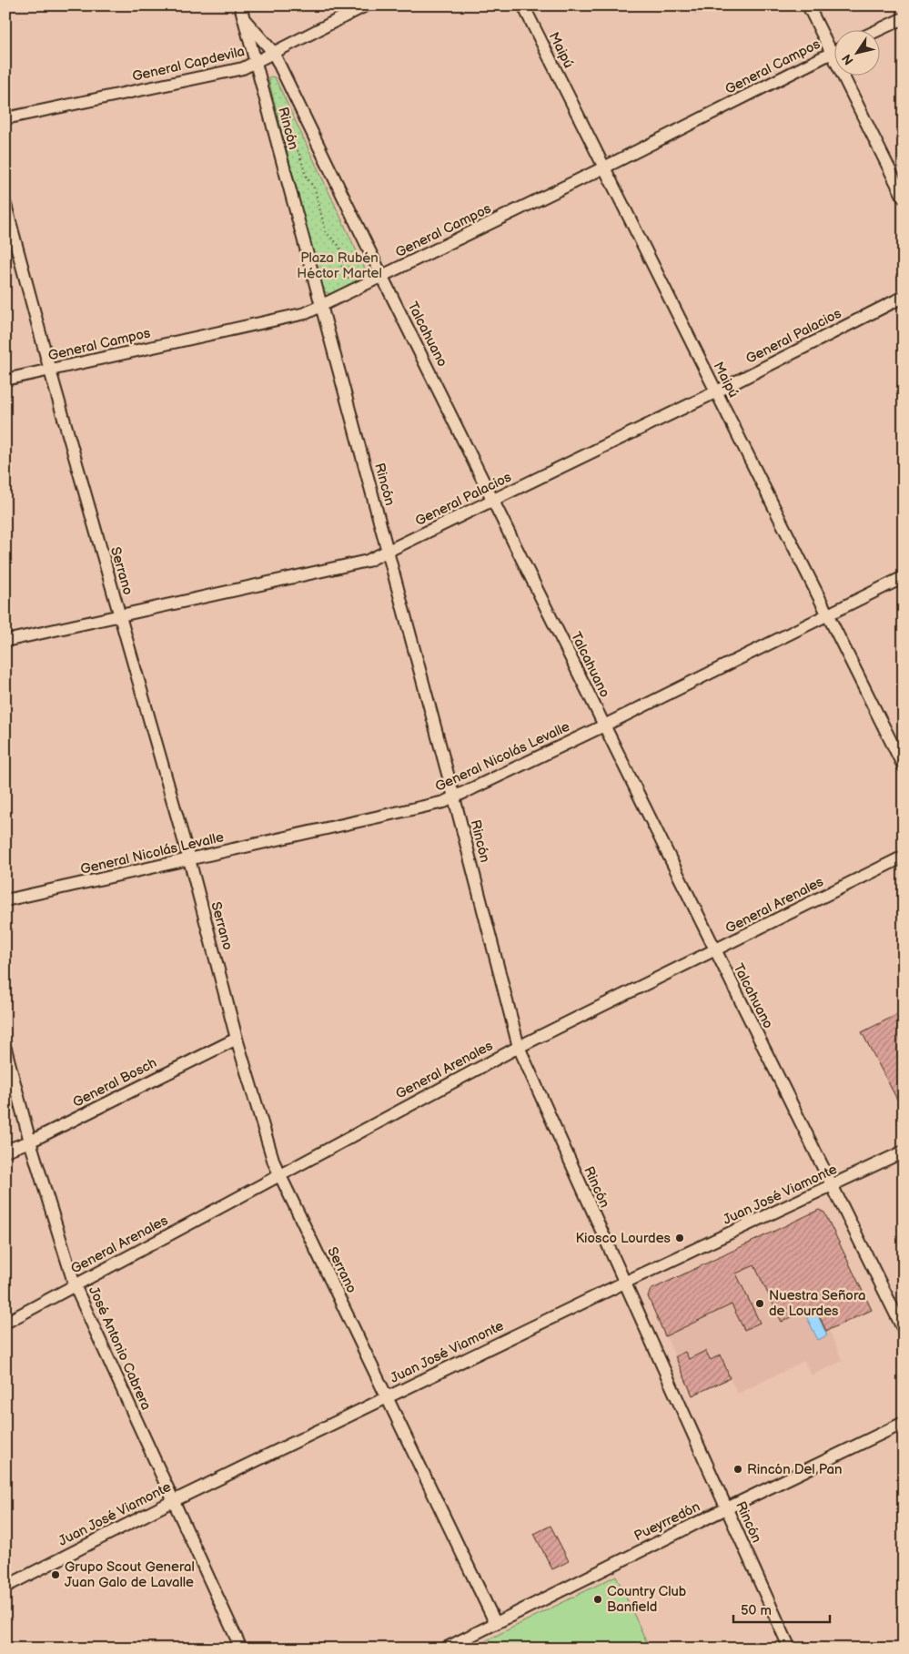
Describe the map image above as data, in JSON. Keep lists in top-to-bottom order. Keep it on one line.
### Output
{"streets":{"street":["Maipú","General Capdevila","General Campos","Rincón","Talcahuano","General Palacios","Serrano","General Nicolás Levalle","General Arenales","General Bosch","Juan José Viamonte","José Antonio Cabrera","Pueyrredón"]},"crossings":[["Maipú","General Campos"],["Maipú","General Palacios"],["Maipú","General Nicolás Levalle"],["General Capdevila","Rincón"],["General Capdevila","Talcahuano"],["General Campos","Rincón"],["General Campos","Talcahuano"],["General Campos","Serrano"],["Rincón","Talcahuano"],["Rincón","General Palacios"],["Rincón","General Nicolás Levalle"],["Rincón","General Arenales"],["Rincón","Juan José Viamonte"],["Rincón","Pueyrredón"],["Talcahuano","General Palacios"],["Talcahuano","General Nicolás Levalle"],["Talcahuano","General Arenales"],["Talcahuano","Juan José Viamonte"],["General Palacios","Serrano"],["Serrano","General Nicolás Levalle"],["Serrano","General Arenales"],["Serrano","General Bosch"],["Serrano","Juan José Viamonte"],["Serrano","Pueyrredón"],["General Arenales","José Antonio Cabrera"],["General Bosch","José Antonio Cabrera"],["Juan José Viamonte","José Antonio Cabrera"]],"parks":["Plaza Rubén Héctor Martel"],"places":["Kiosco Lourdes","Nuestra Señora de Lourdes","Rincón Del Pan","Grupo Scout General Juan Galo de Lavalle","Country Club Banfield"],"scale_bar":"50 m","north":"bottom left"}
